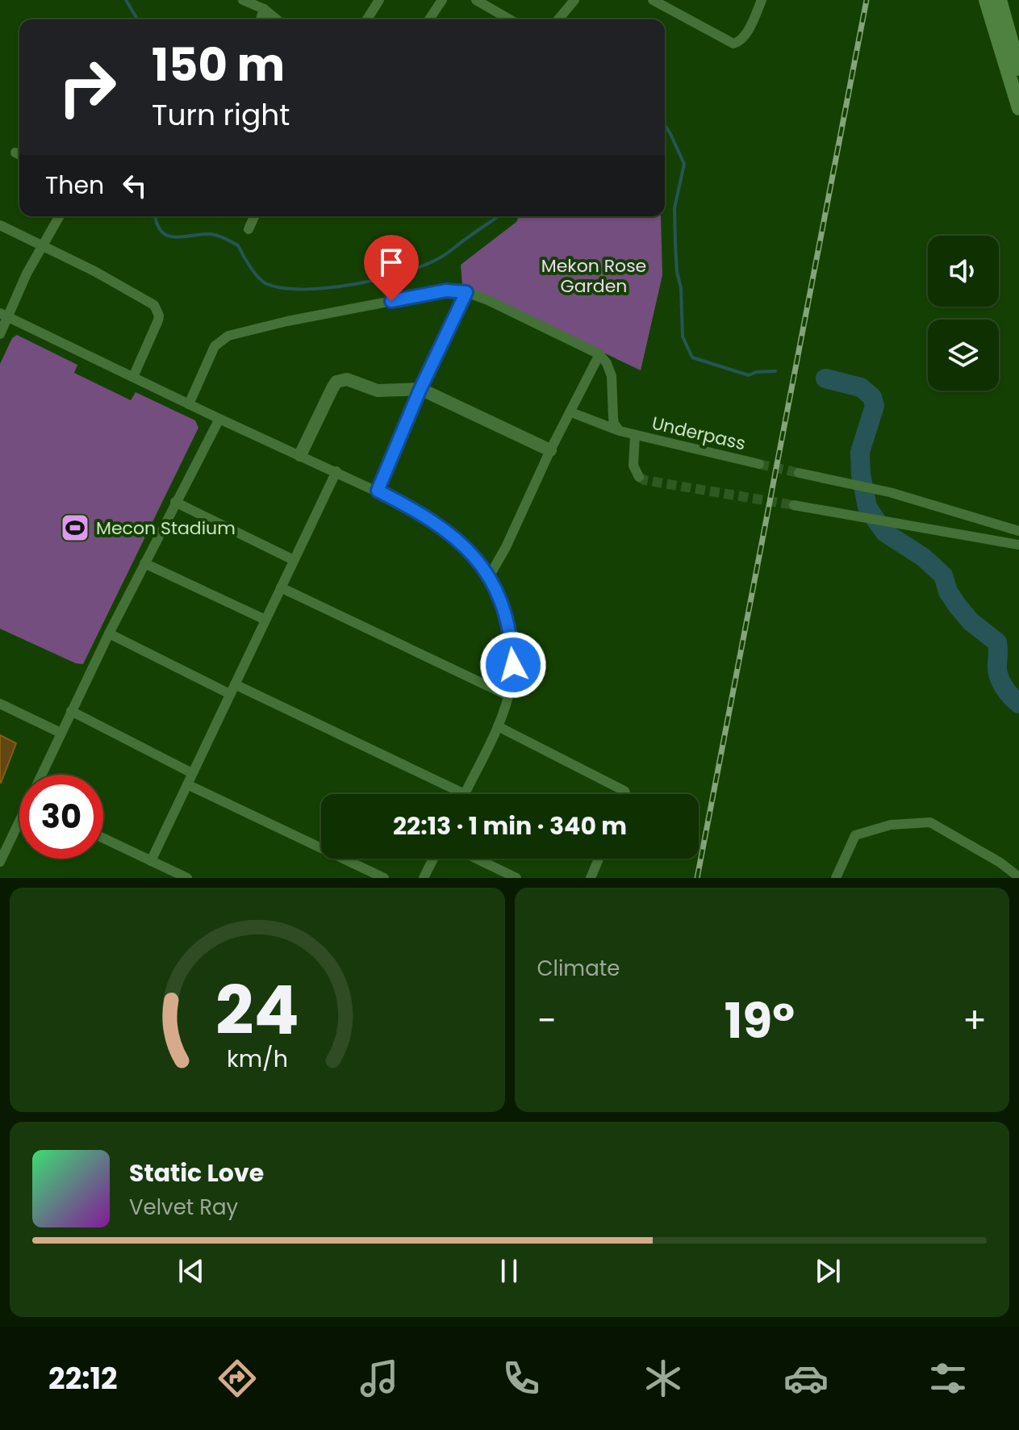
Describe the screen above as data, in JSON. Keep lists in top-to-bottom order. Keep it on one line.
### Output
{"streets":{"street":["Underpass"]},"parks":["Mekon Rose Garden"],"places":{"sports":["Mecon Stadium"]},"page":{"turn":["150 m","Turn right"],"then":"Then","limit":"30","trip":"22:13 · 1 min · 340 m","tile":"Climate","heat":["−","19°","+"],"song":["Static Love","Velvet Ray"],"tabs":"22:12","gauge":["24","km/h"]}}
